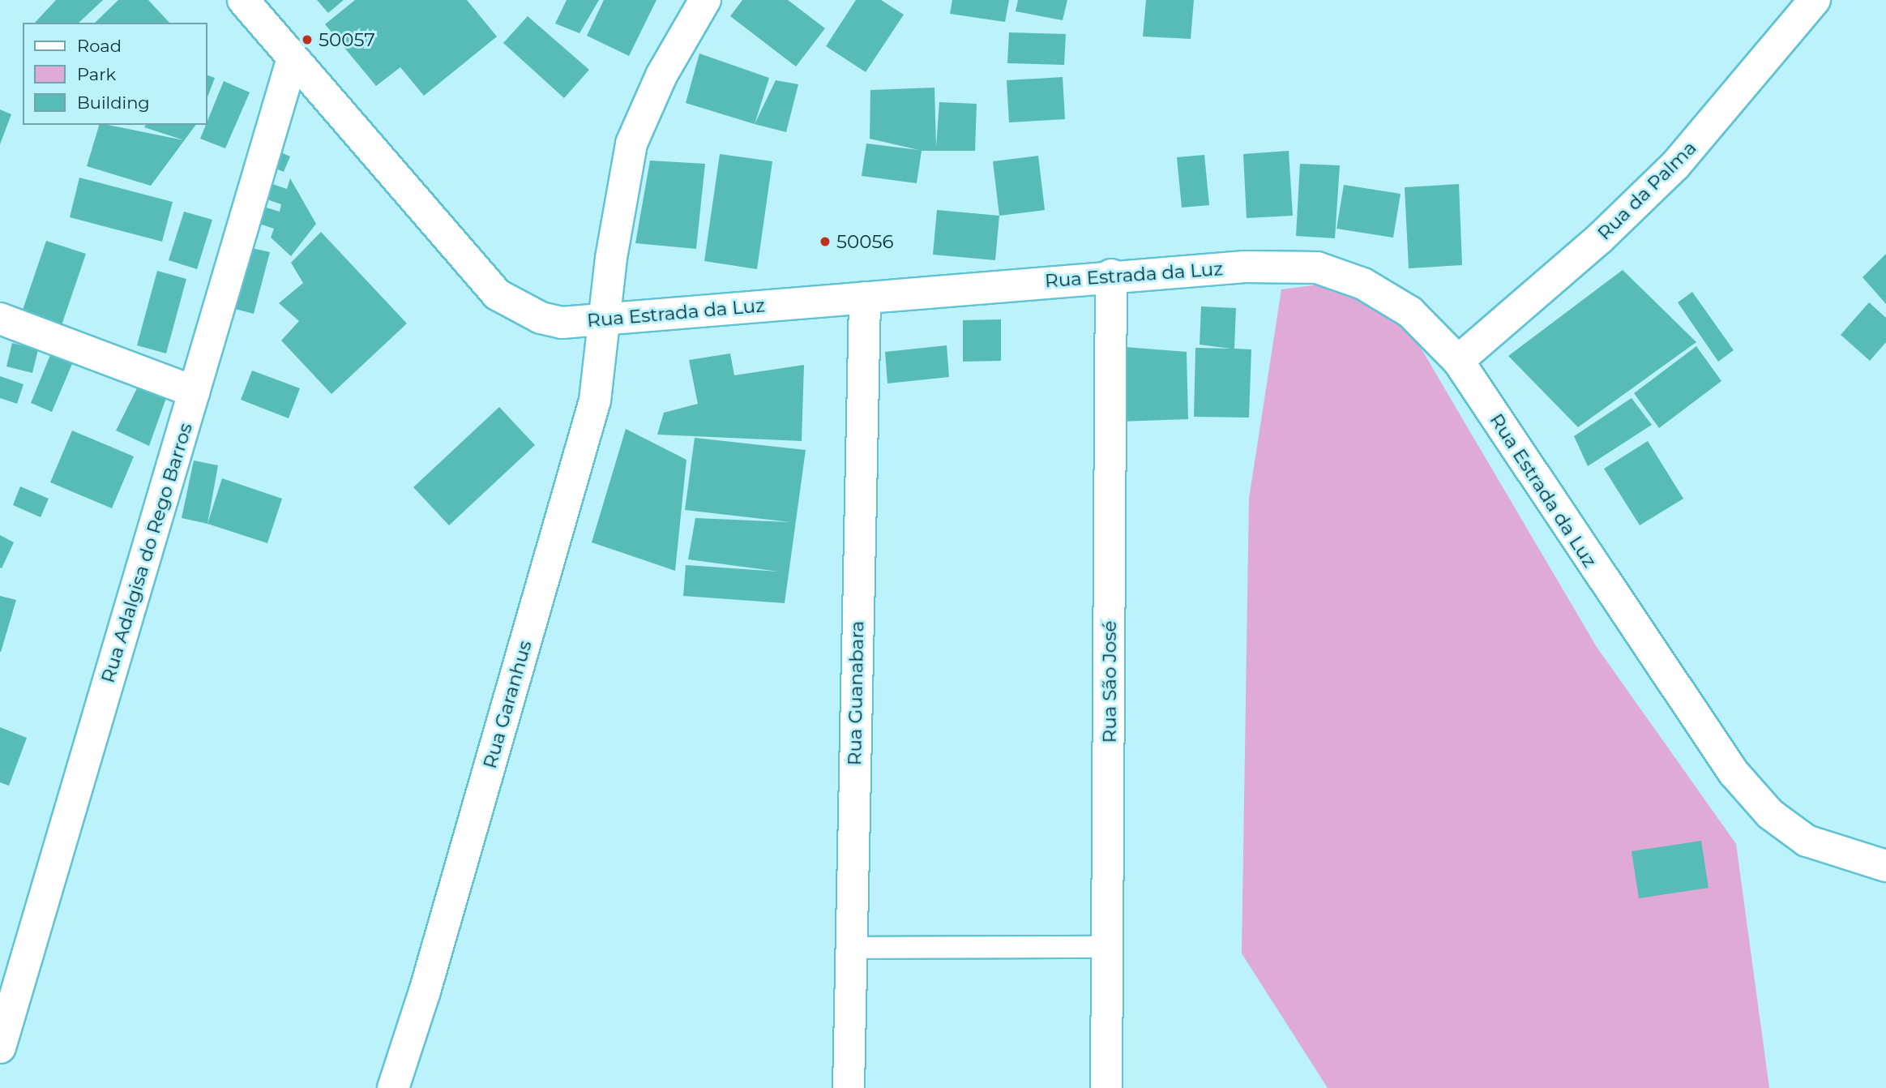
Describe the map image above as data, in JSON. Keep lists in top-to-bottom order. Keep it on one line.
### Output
{"streets":{"street":["Rua da Palma","Rua Estrada da Luz","Rua Adalgisa do Rego Barros","Rua São José","Rua Guanabara","Rua Garanhus"]},"crossings":[["Rua da Palma","Rua Estrada da Luz"],["Rua Estrada da Luz","Rua Adalgisa do Rego Barros"],["Rua Estrada da Luz","Rua São José"],["Rua Estrada da Luz","Rua Guanabara"],["Rua Estrada da Luz","Rua Garanhus"]],"places":["50057","50056"],"legend":["Road","Park","Building"]}
